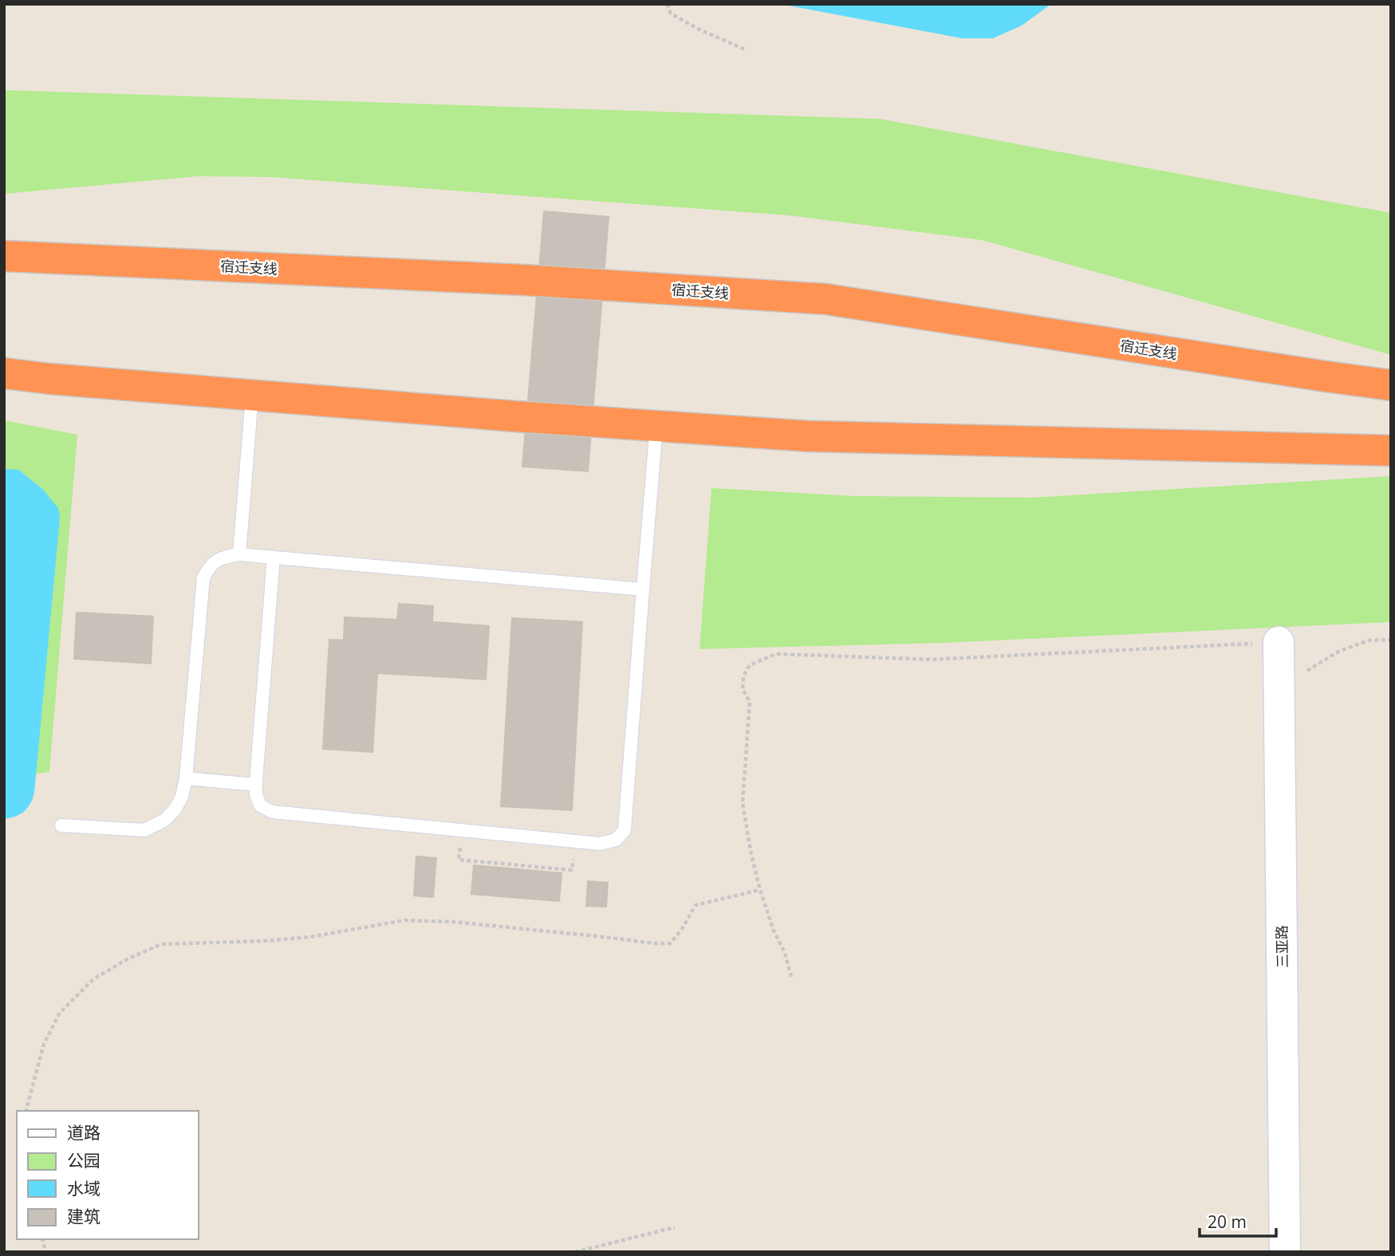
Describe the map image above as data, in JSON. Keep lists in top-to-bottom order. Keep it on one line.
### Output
{"streets":{"highway":["宿迁支线"],"street":["三亚路"]},"legend":["道路","公园","水域","建筑"],"scale_bar":"20 m"}
